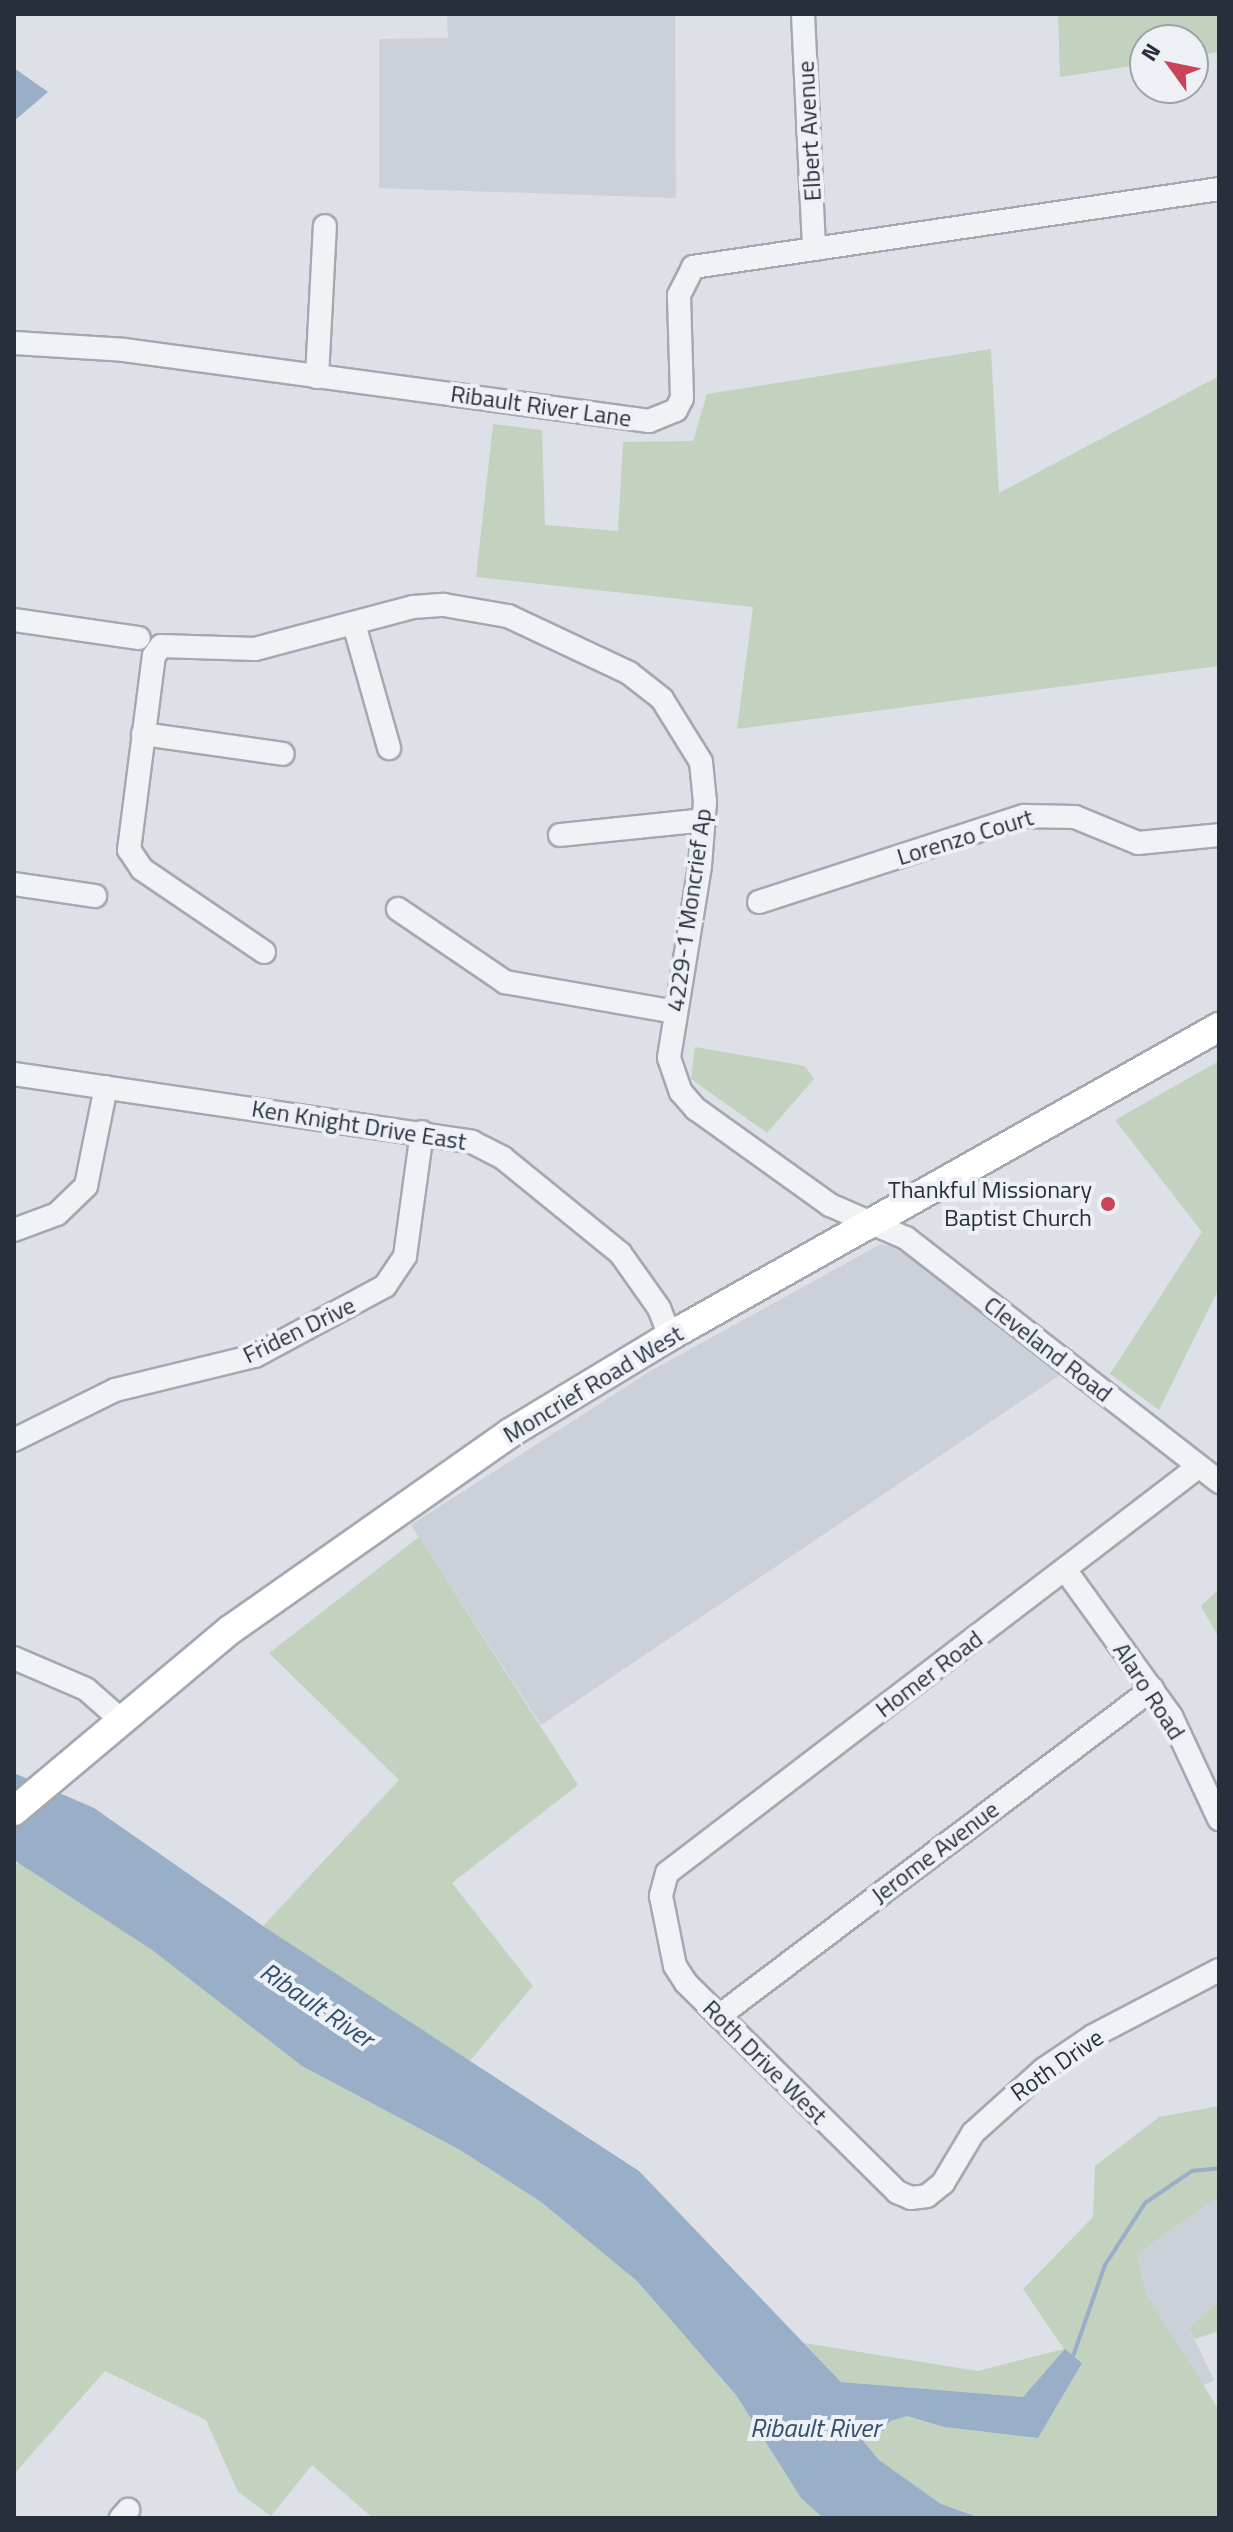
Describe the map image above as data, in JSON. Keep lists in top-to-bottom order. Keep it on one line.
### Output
{"streets":{"main road":["Moncrief Road West"],"street":["Elbert Avenue","Ribault River Lane","Lorenzo Court","4229-1 Moncrief Ap","Ken Knight Drive East","Friden Drive","Cleveland Road","Homer Road","Alaro Road","Jerome Avenue","Roth Drive West","Roth Drive"]},"crossings":[["Elbert Avenue","Ribault River Lane"],["4229-1 Moncrief Ap","Cleveland Road"],["4229-1 Moncrief Ap","Moncrief Road West"],["Ken Knight Drive East","Friden Drive"],["Ken Knight Drive East","Moncrief Road West"],["Cleveland Road","Moncrief Road West"],["Cleveland Road","Homer Road"],["Homer Road","Alaro Road"],["Homer Road","Roth Drive West"],["Alaro Road","Jerome Avenue"],["Jerome Avenue","Roth Drive West"],["Roth Drive West","Roth Drive"]],"water":["Ribault River"],"places":["Thankful Missionary Baptist Church"],"north":"top left"}
